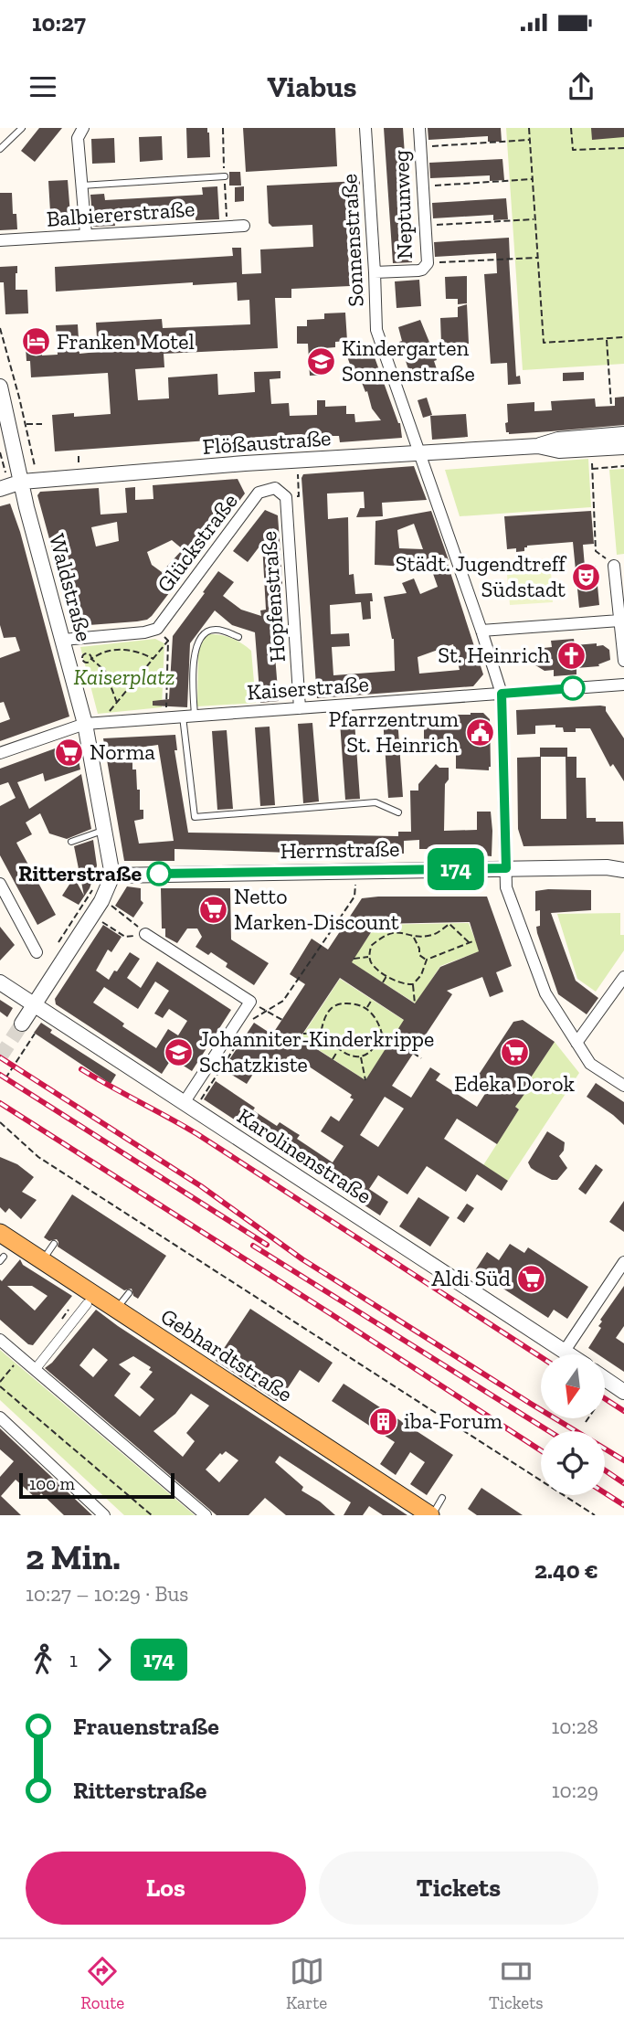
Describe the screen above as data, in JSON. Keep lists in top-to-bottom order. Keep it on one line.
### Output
{"streets":{"main road":["Gebhardtstraße"],"street":["Neptunweg","Balbiererstraße","Sonnenstraße","Flößaustraße","Glückstraße","Waldstraße","Hopfenstraße","Kaiserstraße","Herrnstraße","Karolinenstraße"]},"crossings":[["Neptunweg","Sonnenstraße"],["Sonnenstraße","Flößaustraße"],["Sonnenstraße","Kaiserstraße"],["Sonnenstraße","Herrnstraße"],["Flößaustraße","Waldstraße"],["Glückstraße","Hopfenstraße"],["Waldstraße","Kaiserstraße"],["Waldstraße","Herrnstraße"],["Hopfenstraße","Kaiserstraße"]],"parks":["Kaiserplatz"],"places":{"hotel":["Franken Motel"],"school or university":["Kindergarten Sonnenstraße","Johanniter-Kinderkrippe Schatzkiste"],"theatre":["Städt. Jugendtreff Südstadt"],"church":["St. Heinrich"],"public building":["Pfarrzentrum St. Heinrich"],"supermarket":["Norma","Netto Marken-Discount","Edeka Dorok","Aldi Süd"],"other":["Ritterstraße"],"building":["iba-Forum"]},"lines":["bus line 174"],"scale_bar":"100 m","north":"bottom","page":{"status":"10:27","header":"Viabus","on_map":"174","scale":"100 m","heading":["2 Min.","10:27 – 10:29 · Bus","2.40 €"],"legs":["1","174"],"list":[{"name":"Frauenstraße","value":"10:28"},{"name":"Ritterstraße","value":"10:29"}],"buttons":["Los","Tickets"],"tabs":["Route","Karte","Tickets"]}}
